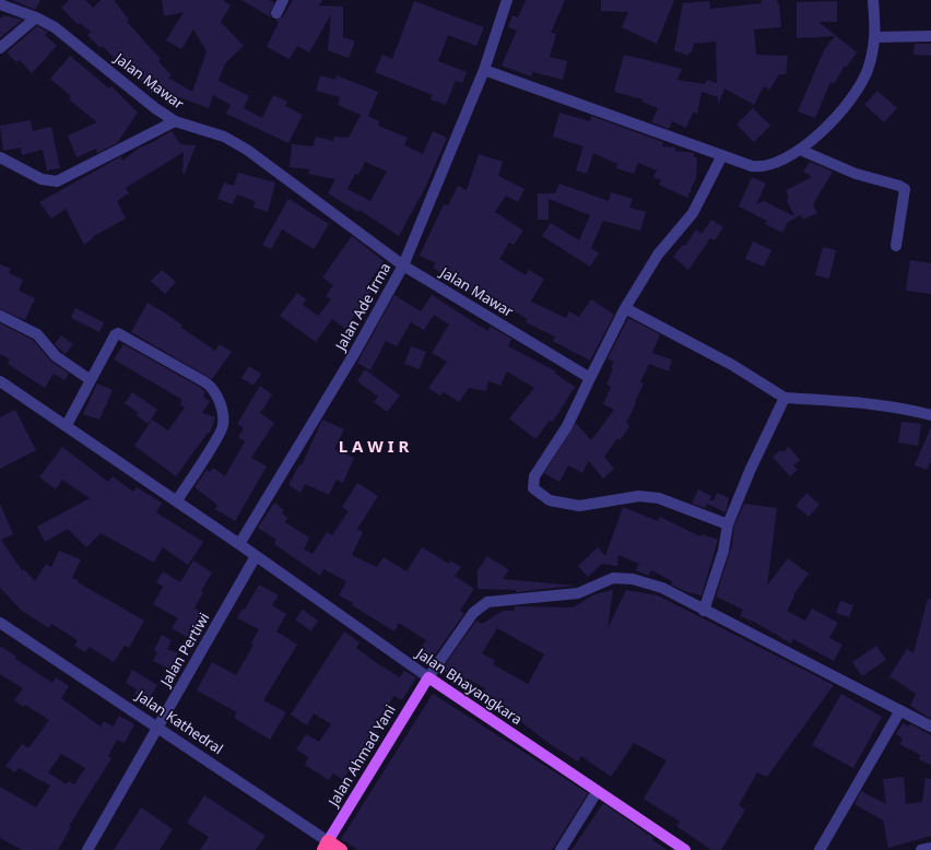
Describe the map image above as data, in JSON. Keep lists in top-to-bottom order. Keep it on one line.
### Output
{"streets":{"highway":["Jalan Kathedral"],"main road":["Jalan Bhayangkara","Jalan Ahmad Yani"],"street":["Jalan Mawar","Jalan Ade Irma","Jalan Pertiwi"]},"crossings":[["Jalan Mawar","Jalan Ade Irma"],["Jalan Ade Irma","Jalan Bhayangkara"],["Jalan Pertiwi","Jalan Bhayangkara"],["Jalan Pertiwi","Jalan Kathedral"],["Jalan Bhayangkara","Jalan Ahmad Yani"],["Jalan Kathedral","Jalan Ahmad Yani"]],"districts":["L A W I R"]}
